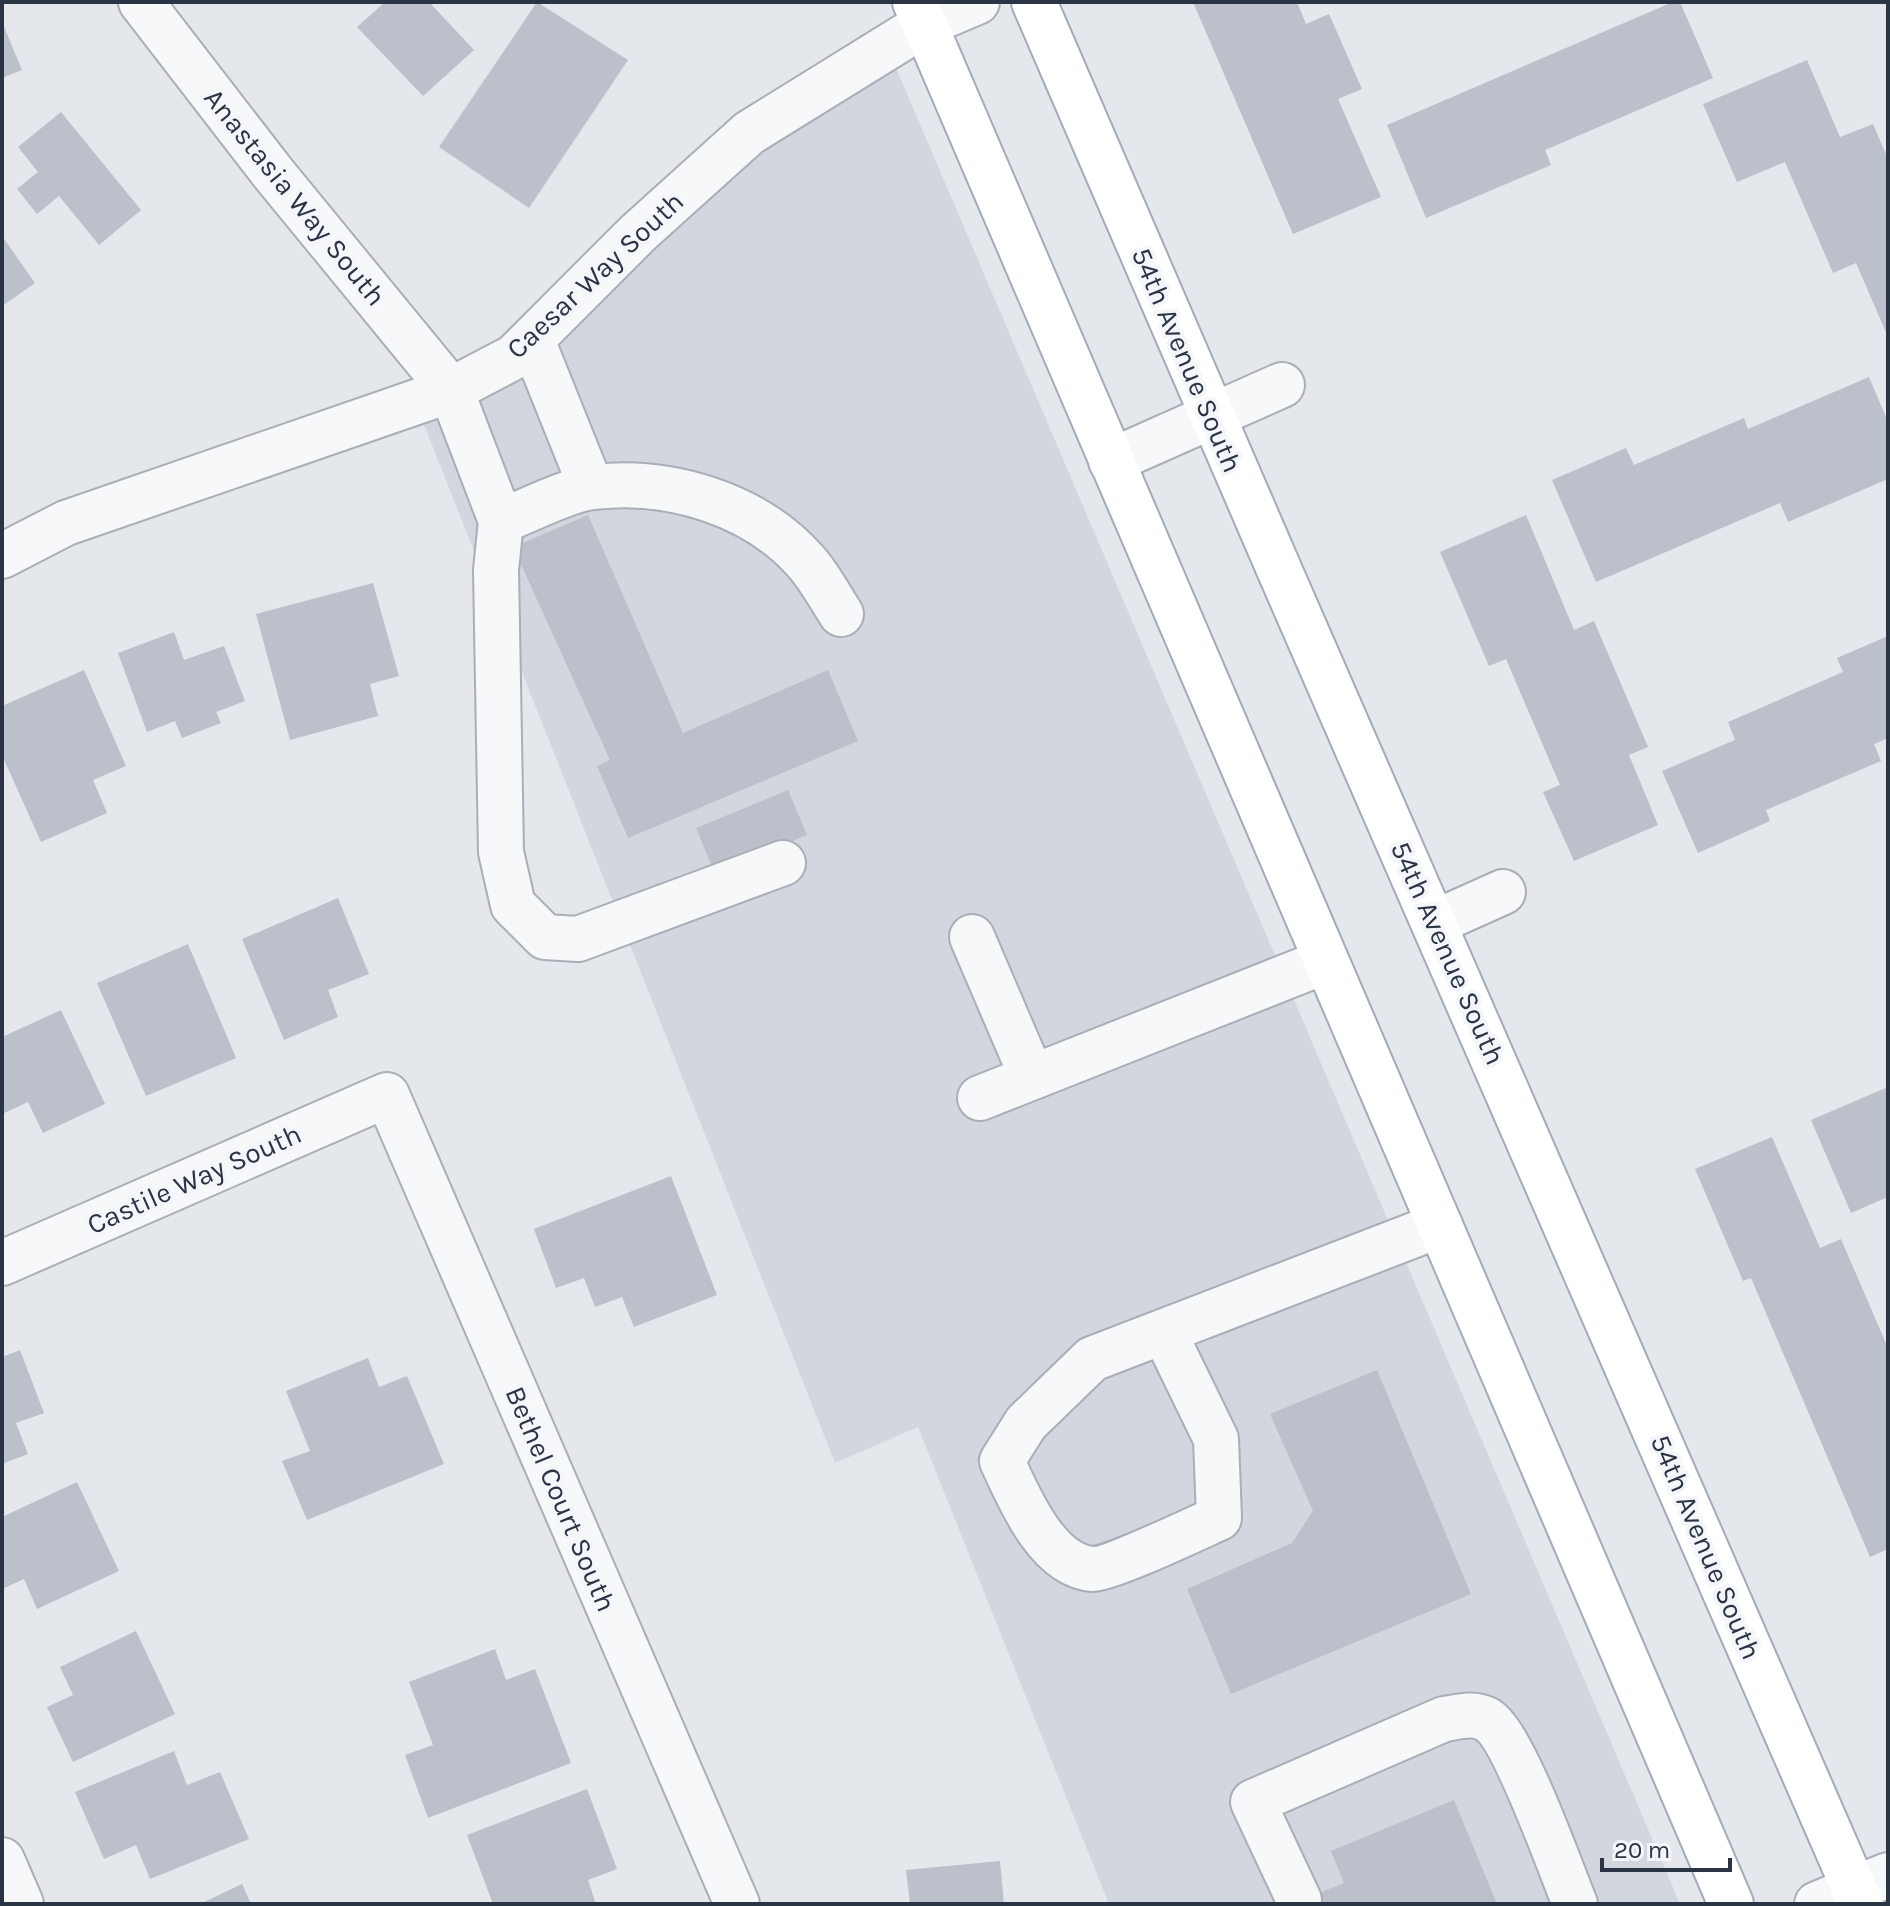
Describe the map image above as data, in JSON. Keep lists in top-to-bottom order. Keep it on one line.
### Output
{"streets":{"main road":["54th Avenue South"],"street":["Anastasia Way South","Caesar Way South","Castile Way South","Bethel Court South"]},"crossings":[["Anastasia Way South","Caesar Way South"],["Castile Way South","Bethel Court South"]],"scale_bar":"20 m"}
